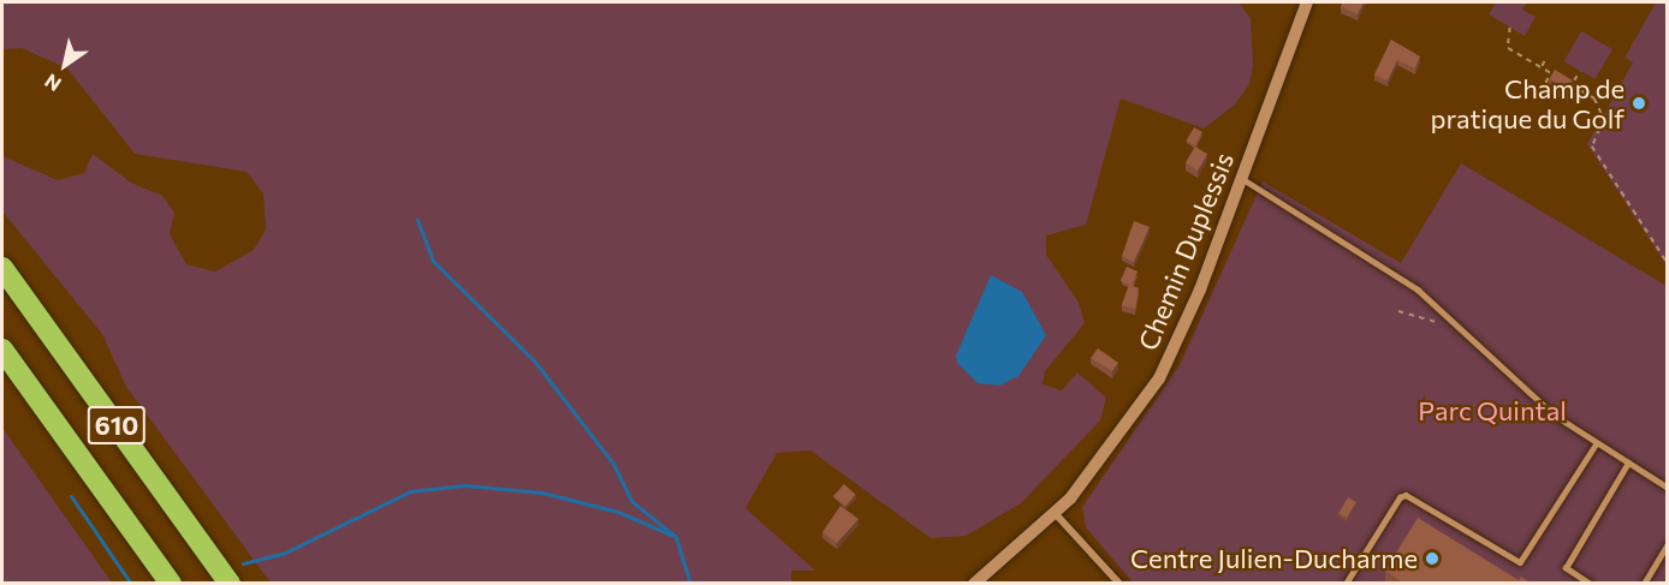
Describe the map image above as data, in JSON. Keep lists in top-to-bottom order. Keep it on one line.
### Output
{"streets":{"highway":["610"],"street":["Chemin Duplessis"]},"parks":["Parc Quintal"],"places":["Champ de pratique du Golf","Centre Julien-Ducharme"],"north":"bottom left"}
